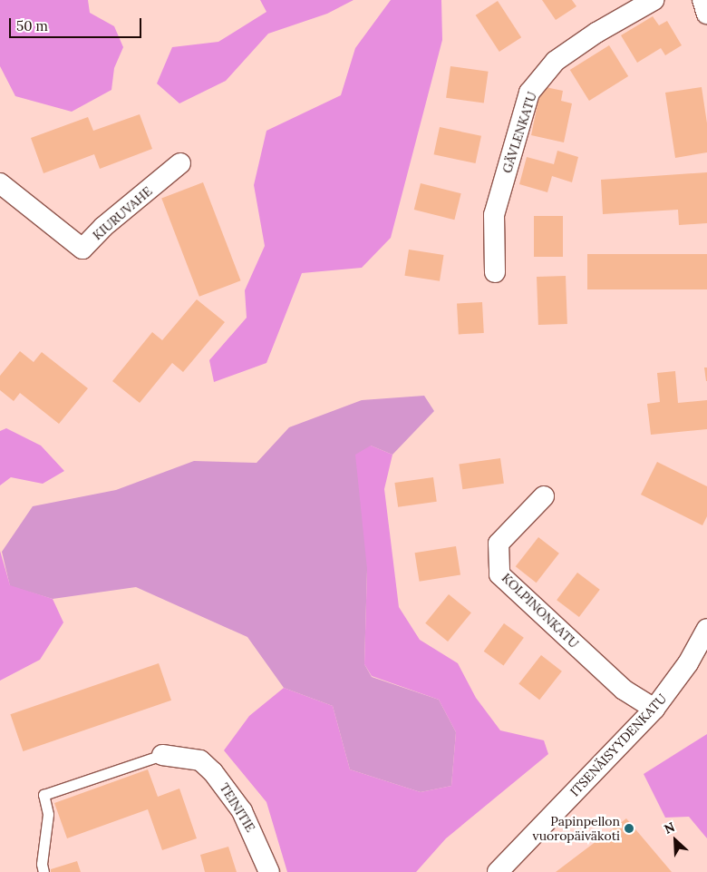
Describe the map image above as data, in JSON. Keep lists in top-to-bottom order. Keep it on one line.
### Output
{"streets":{"street":["GÄVLENKATU","KIURUVAHE","KOLPINONKATU","ITSENÄISYYDENKATU","TEINITIE"]},"crossings":[["KOLPINONKATU","ITSENÄISYYDENKATU"]],"places":["Papinpellon vuoropäiväkoti"],"scale_bar":"50 m","north":"top left"}
